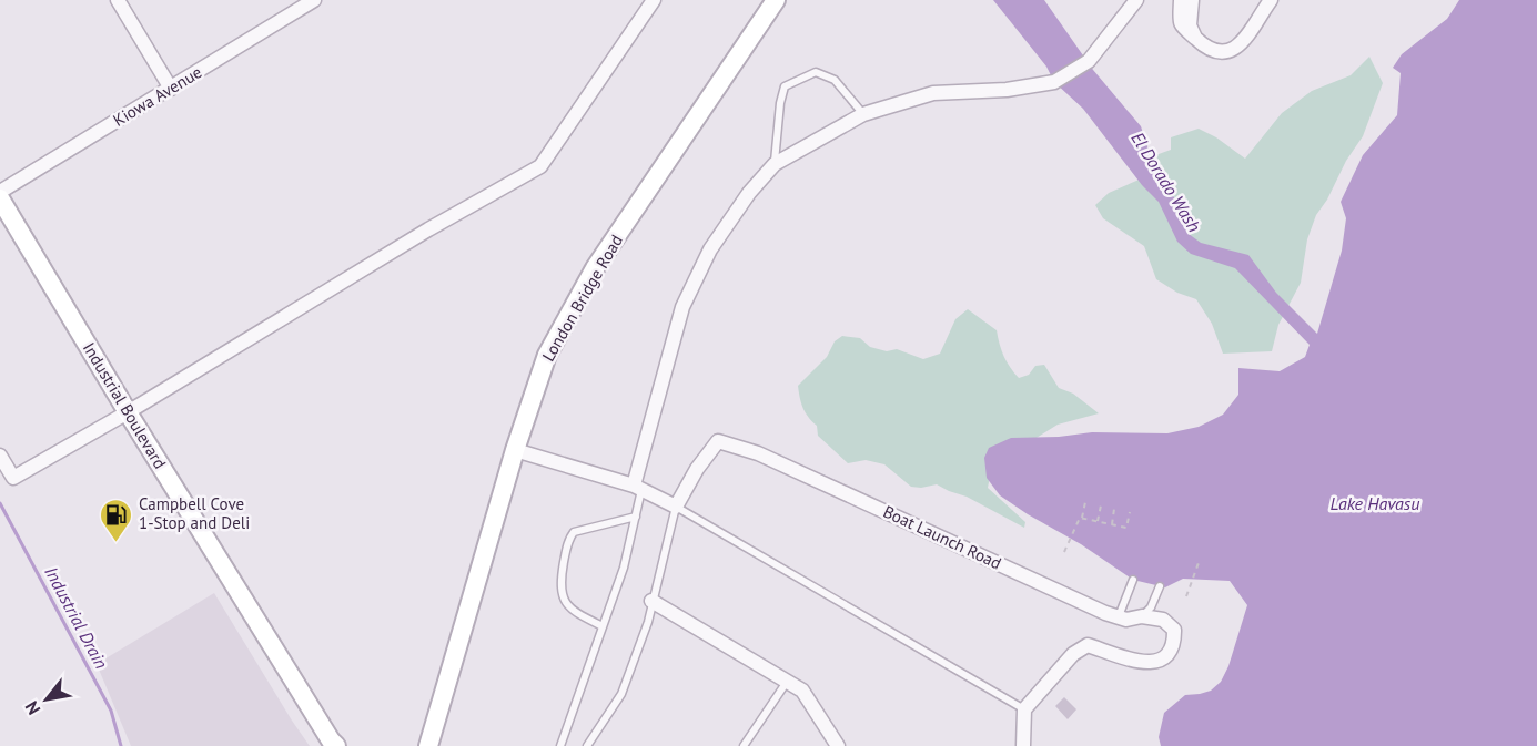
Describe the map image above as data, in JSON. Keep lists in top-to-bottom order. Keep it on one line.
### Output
{"streets":{"street":["Kiowa Avenue","London Bridge Road","Industrial Boulevard","Boat Launch Road"]},"water":["El Dorado Wash","Lake Havasu","Industrial Drain"],"places":{"fuel station":["Campbell Cove 1-Stop and Deli"]},"north":"bottom left"}
